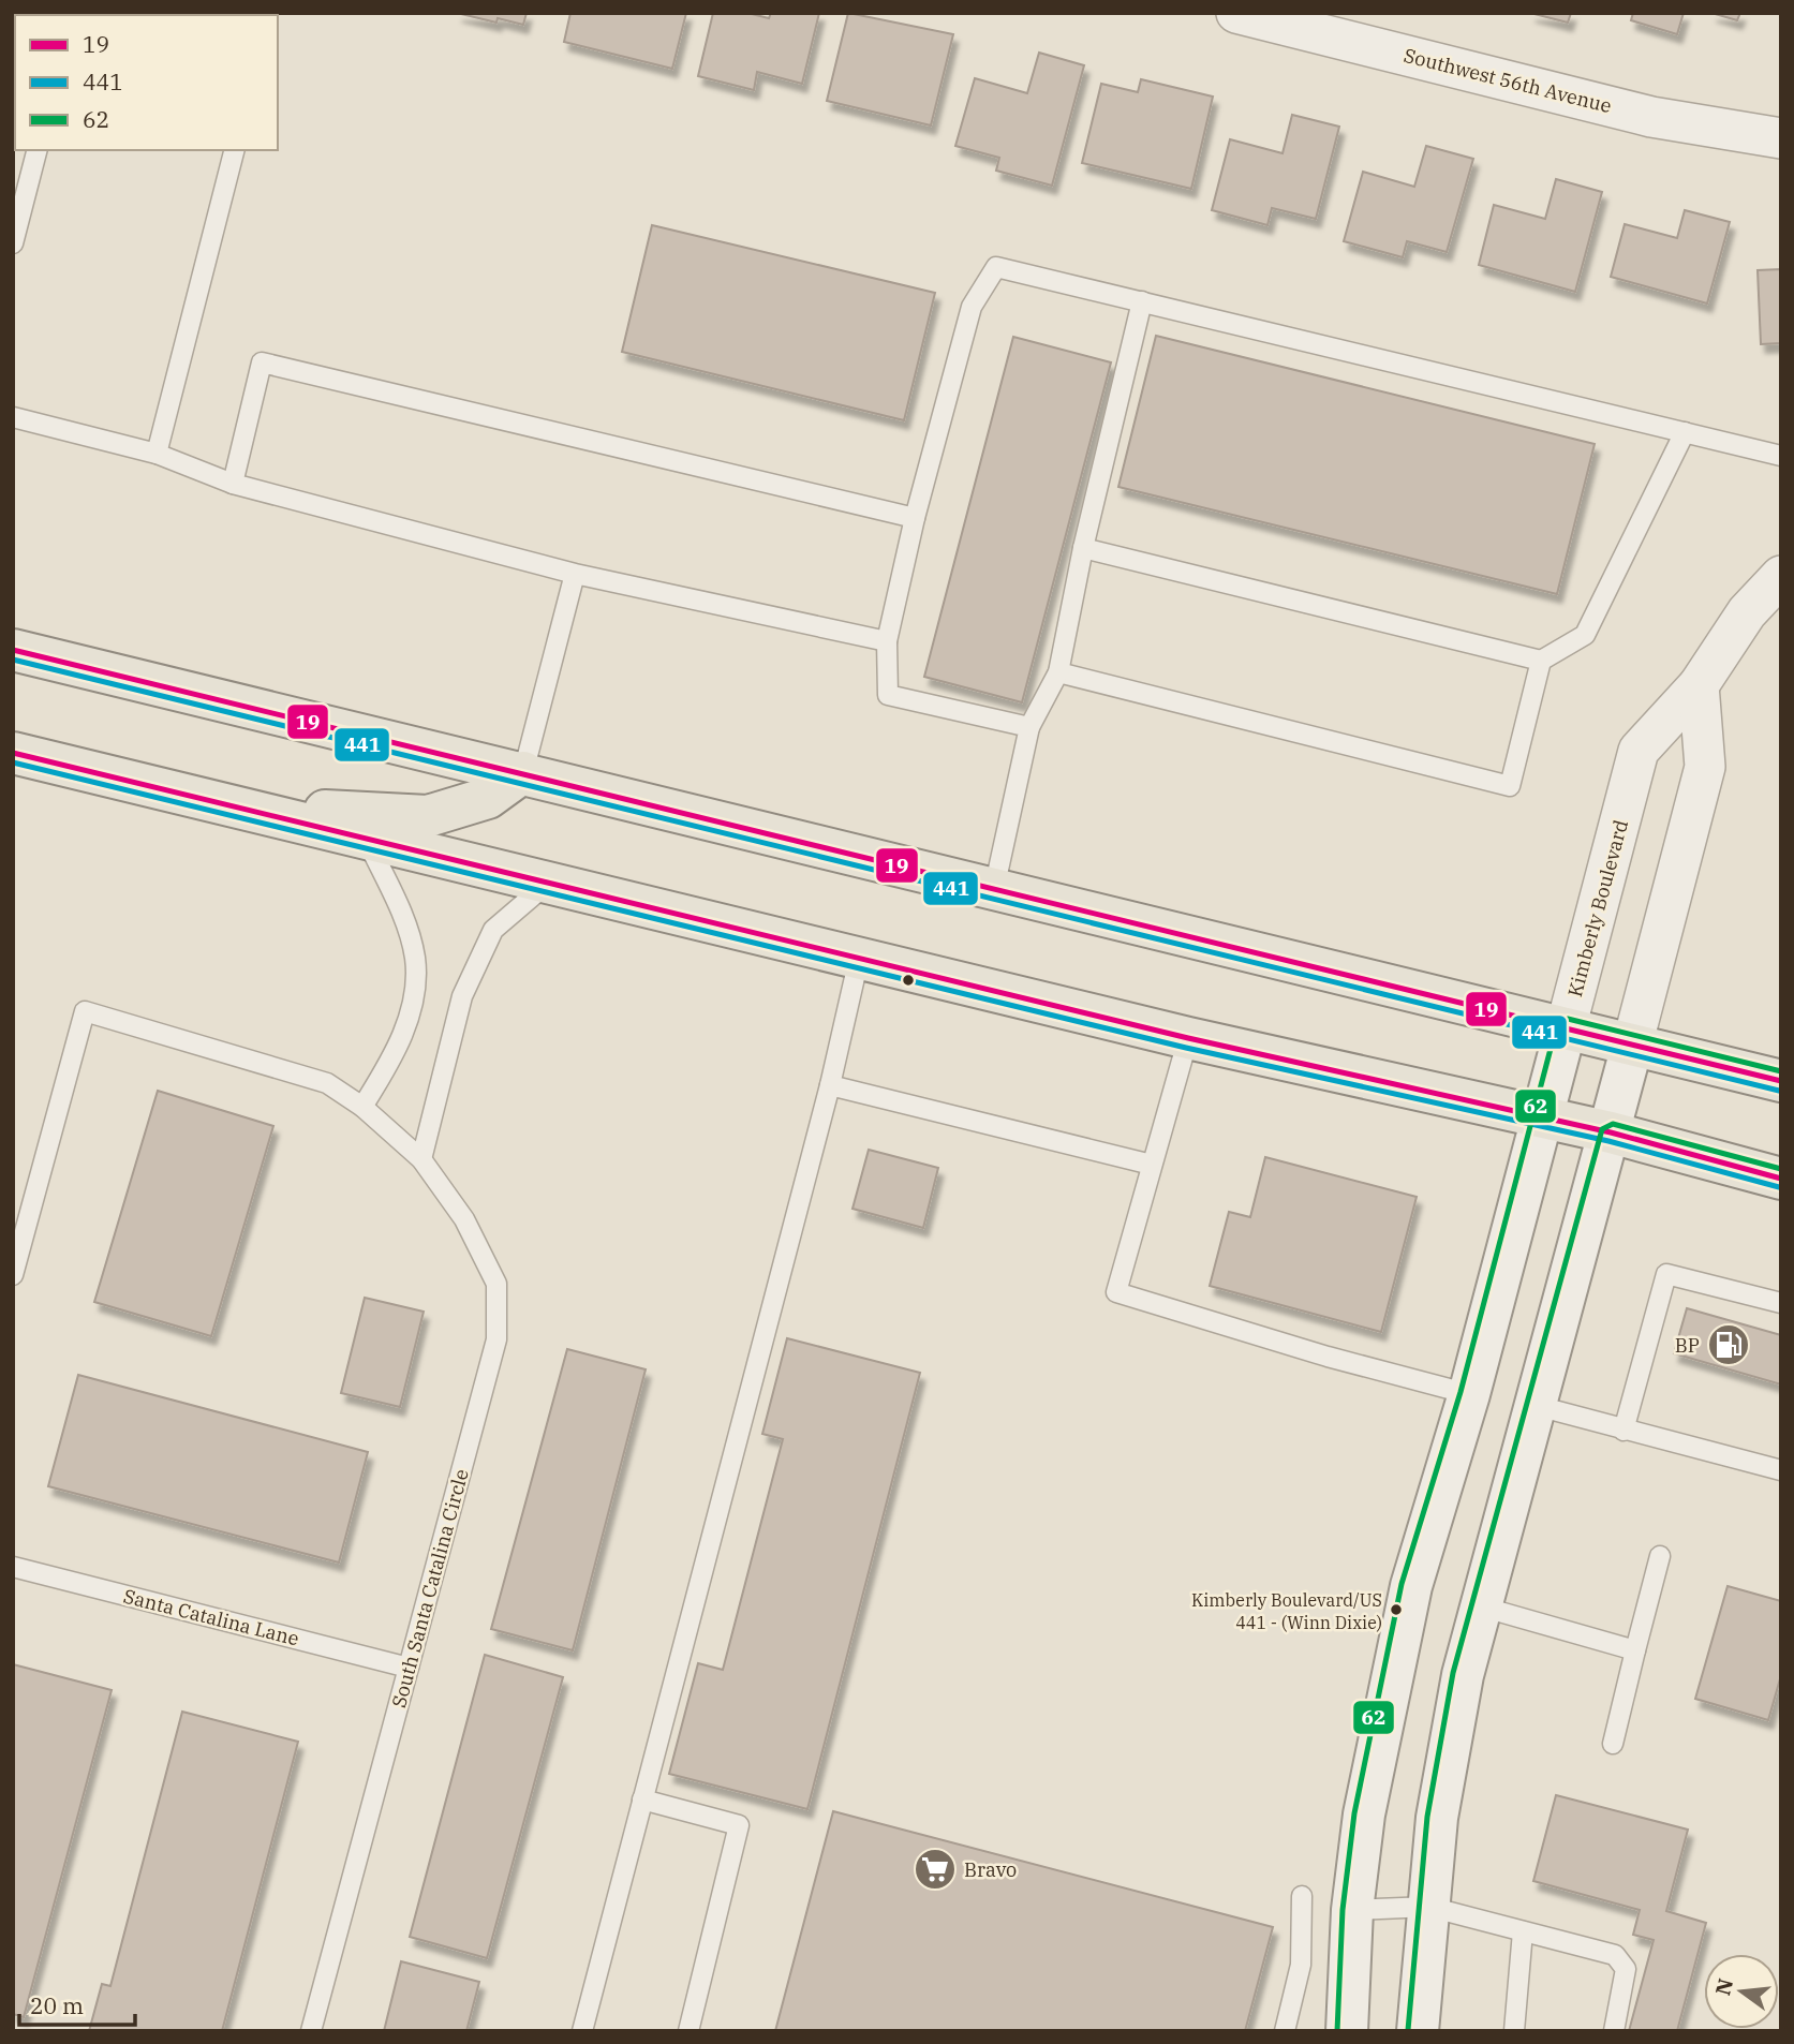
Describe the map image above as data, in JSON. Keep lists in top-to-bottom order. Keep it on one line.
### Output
{"streets":{"street":["Southwest 56th Avenue","Kimberly Boulevard"],"lane":["South Santa Catalina Circle","Santa Catalina Lane"]},"crossings":[["South Santa Catalina Circle","Santa Catalina Lane"]],"places":{"fuel station":["BP"],"other":["Kimberly Boulevard/US 441 - (Winn Dixie)"],"supermarket":["Bravo"]},"lines":["transit line 19","transit line 441","transit line 62"],"legend":["19","441","62"],"scale_bar":"20 m","north":"left"}
